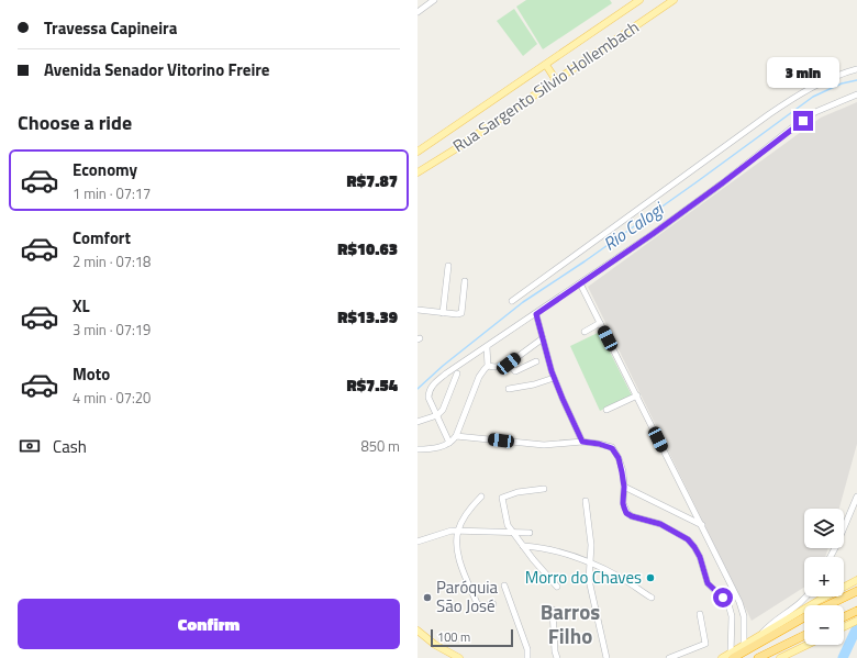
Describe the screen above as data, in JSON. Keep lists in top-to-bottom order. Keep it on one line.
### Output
{"streets":{"main road":["Rua Sargento Silvio Hollembach"]},"districts":["Barros Filho"],"water":["Rio Calogi"],"places":["Morro do Chaves","Paróquia São José"],"scale_bar":"100 m","page":{"banner":["Travessa Capineira","Avenida Senador Vitorino Freire"],"bubble":"3 min","heading":"Choose a ride","list":[{"name":"Economy","note":"1 min · 07:17","value":"R$7.87"},{"name":"Comfort","note":"2 min · 07:18","value":"R$10.63"},{"name":"XL","note":"3 min · 07:19","value":"R$13.39"},{"name":"Moto","note":"4 min · 07:20","value":"R$7.54"}],"pay":["Cash","850 m"],"map_buttons":["+","−"],"buttons":"Confirm","scale":"100 m"}}
